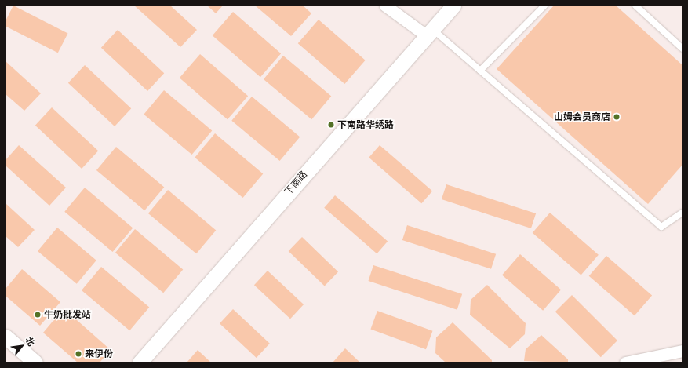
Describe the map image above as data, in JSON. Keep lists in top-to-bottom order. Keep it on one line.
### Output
{"streets":{"street":["下南路"]},"places":["山姆会员商店","下南路华绣路","牛奶批发站","来伊份"],"north":"top right"}
